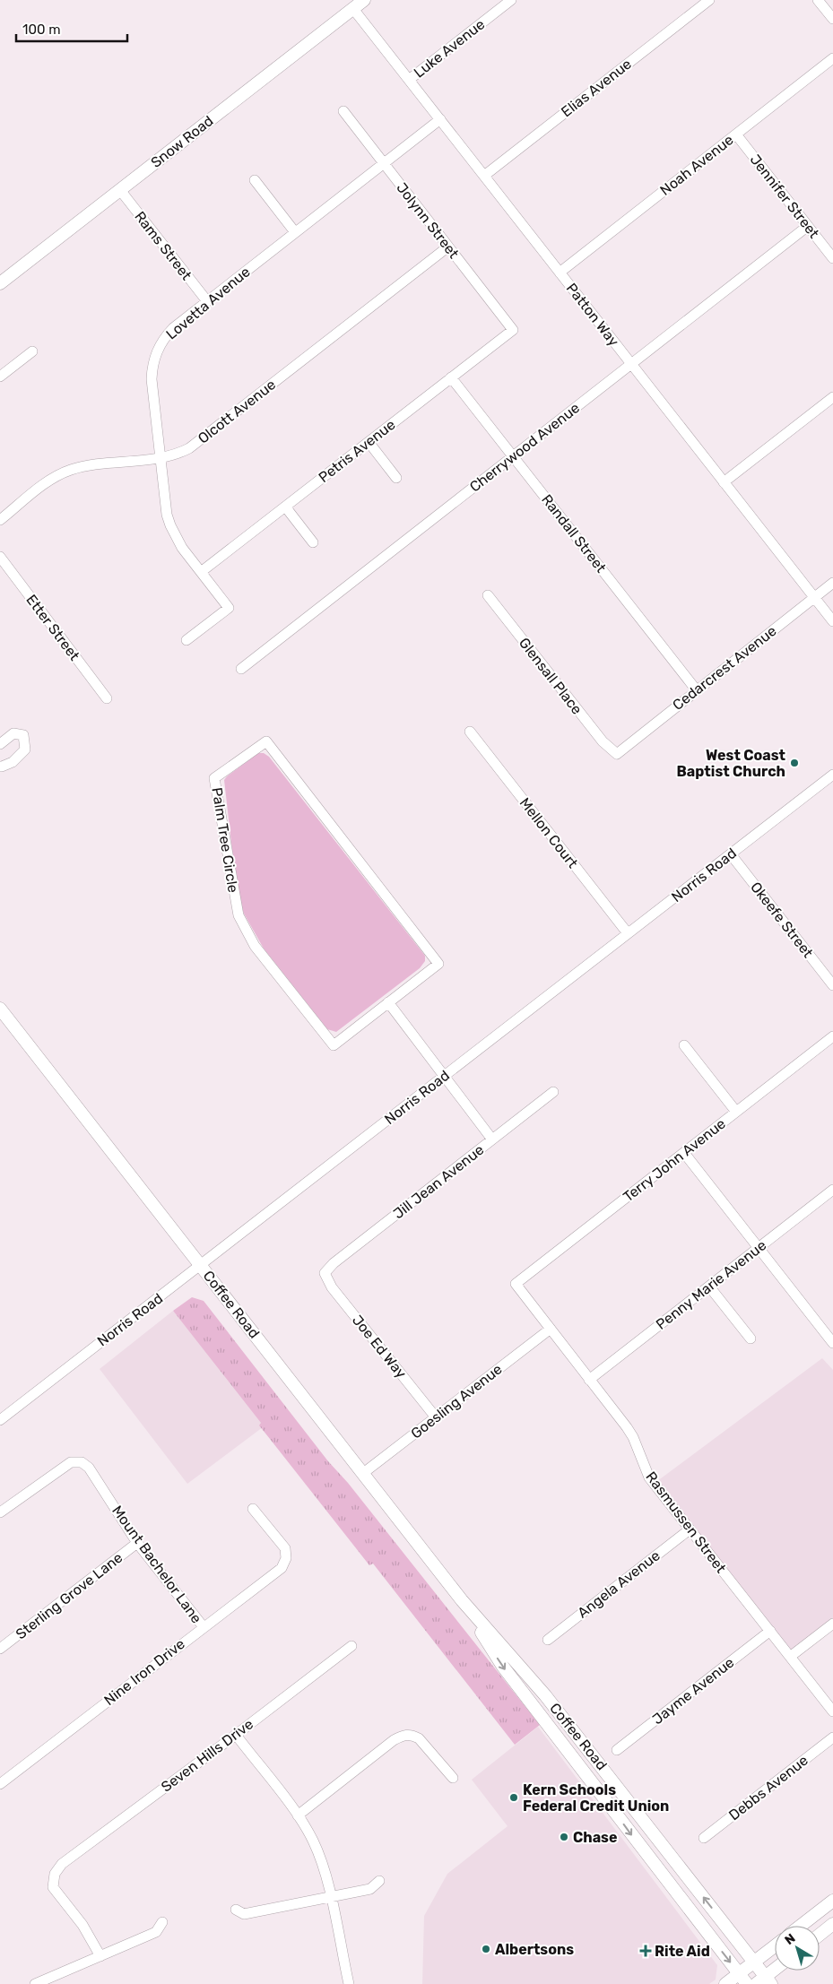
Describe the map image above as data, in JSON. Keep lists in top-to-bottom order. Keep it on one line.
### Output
{"streets":{"main road":["Snow Road","Coffee Road"],"street":["Luke Avenue","Elias Avenue","Noah Avenue","Jennifer Street","Jolynn Street","Rams Street","Lovetta Avenue","Patton Way","Olcott Avenue","Cherrywood Avenue","Petris Avenue","Randall Street","Etter Street","Cedarcrest Avenue","Glensall Place","Mellon Court","Palm Tree Circle","Norris Road","Okeefe Street","Terry John Avenue","Jill Jean Avenue","Penny Marie Avenue","Joe Ed Way","Goesling Avenue","Rasmussen Street","Mount Bachelor Lane","Angela Avenue","Sterling Grove Lane","Nine Iron Drive","Jayme Avenue","Seven Hills Drive","Debbs Avenue"]},"crossings":[["Luke Avenue","Patton Way"],["Elias Avenue","Patton Way"],["Snow Road","Rams Street"],["Snow Road","Patton Way"],["Noah Avenue","Jennifer Street"],["Noah Avenue","Patton Way"],["Jennifer Street","Cherrywood Avenue"],["Jolynn Street","Lovetta Avenue"],["Jolynn Street","Olcott Avenue"],["Jolynn Street","Petris Avenue"],["Rams Street","Lovetta Avenue"],["Lovetta Avenue","Patton Way"],["Lovetta Avenue","Olcott Avenue"],["Lovetta Avenue","Petris Avenue"],["Patton Way","Cherrywood Avenue"],["Patton Way","Cedarcrest Avenue"],["Cherrywood Avenue","Randall Street"],["Petris Avenue","Randall Street"],["Randall Street","Cedarcrest Avenue"],["Cedarcrest Avenue","Glensall Place"],["Mellon Court","Norris Road"],["Norris Road","Okeefe Street"],["Norris Road","Coffee Road"],["Terry John Avenue","Rasmussen Street"],["Jill Jean Avenue","Joe Ed Way"],["Penny Marie Avenue","Rasmussen Street"],["Coffee Road","Goesling Avenue"],["Joe Ed Way","Goesling Avenue"],["Goesling Avenue","Rasmussen Street"],["Rasmussen Street","Angela Avenue"],["Rasmussen Street","Jayme Avenue"],["Mount Bachelor Lane","Sterling Grove Lane"],["Mount Bachelor Lane","Nine Iron Drive"]],"places":{"other":["West Coast Baptist Church","Kern Schools Federal Credit Union","Chase","Albertsons"],"health":["Rite Aid"]},"scale_bar":"100 m","north":"top left"}
